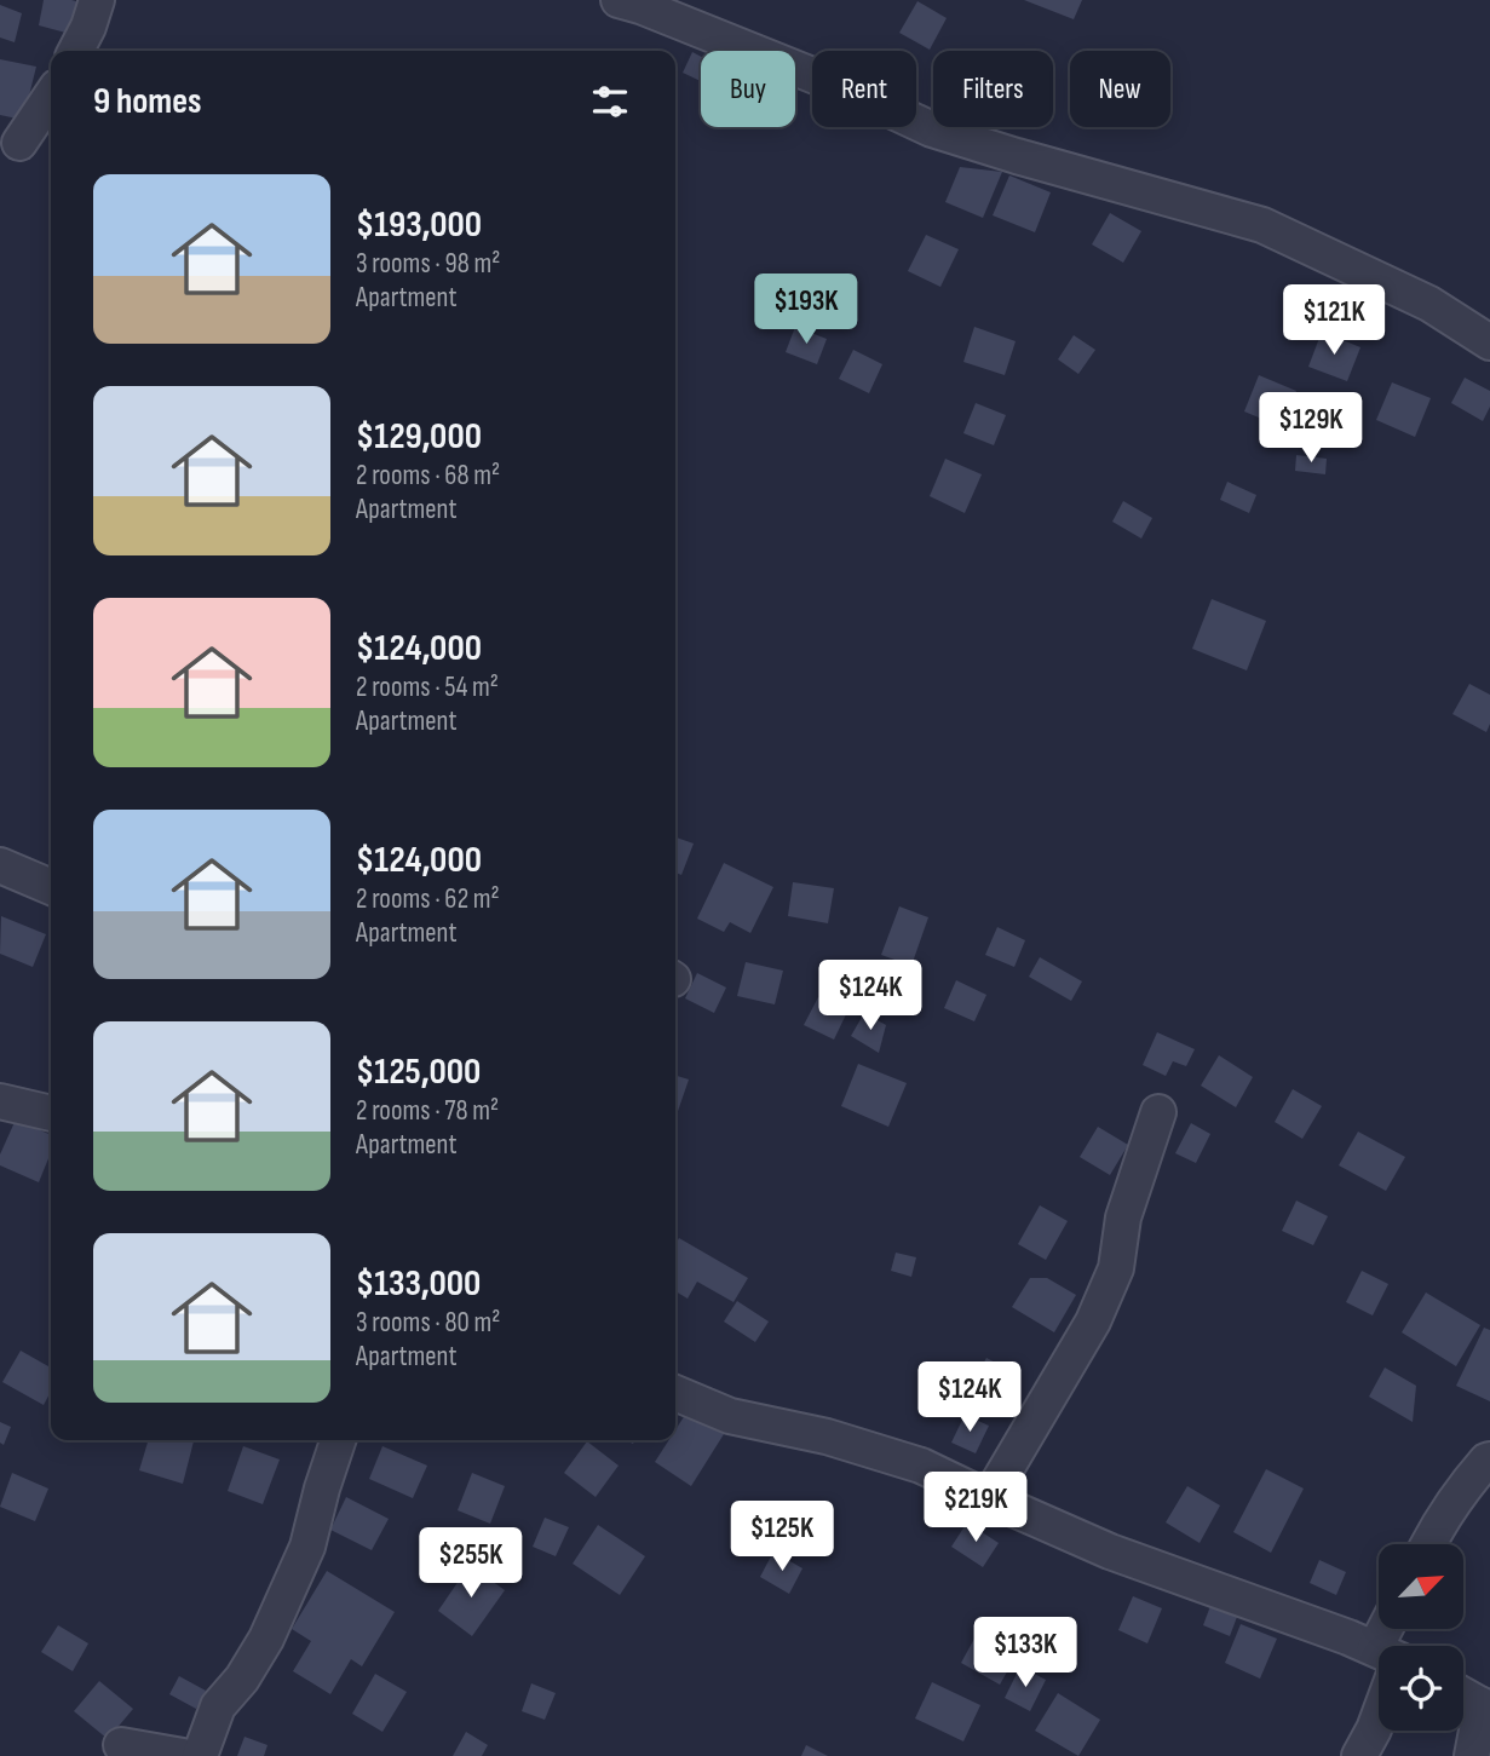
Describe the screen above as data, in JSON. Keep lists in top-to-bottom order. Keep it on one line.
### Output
{"north":"top right","page":{"chip":["Buy","Rent","Filters","New"],"heading":"9 homes","list":[{"name":"$193,000","note":"3 rooms · 98 m² · Apartment"},{"name":"$129,000","note":"2 rooms · 68 m² · Apartment"},{"name":"$124,000","note":"2 rooms · 54 m² · Apartment"},{"name":"$124,000","note":"2 rooms · 62 m² · Apartment"},{"name":"$125,000","note":"2 rooms · 78 m² · Apartment"},{"name":"$133,000","note":"3 rooms · 80 m² · Apartment"}],"price":["$193K","$121K","$129K","$124K","$124K","$219K","$125K","$255K","$133K"]}}
